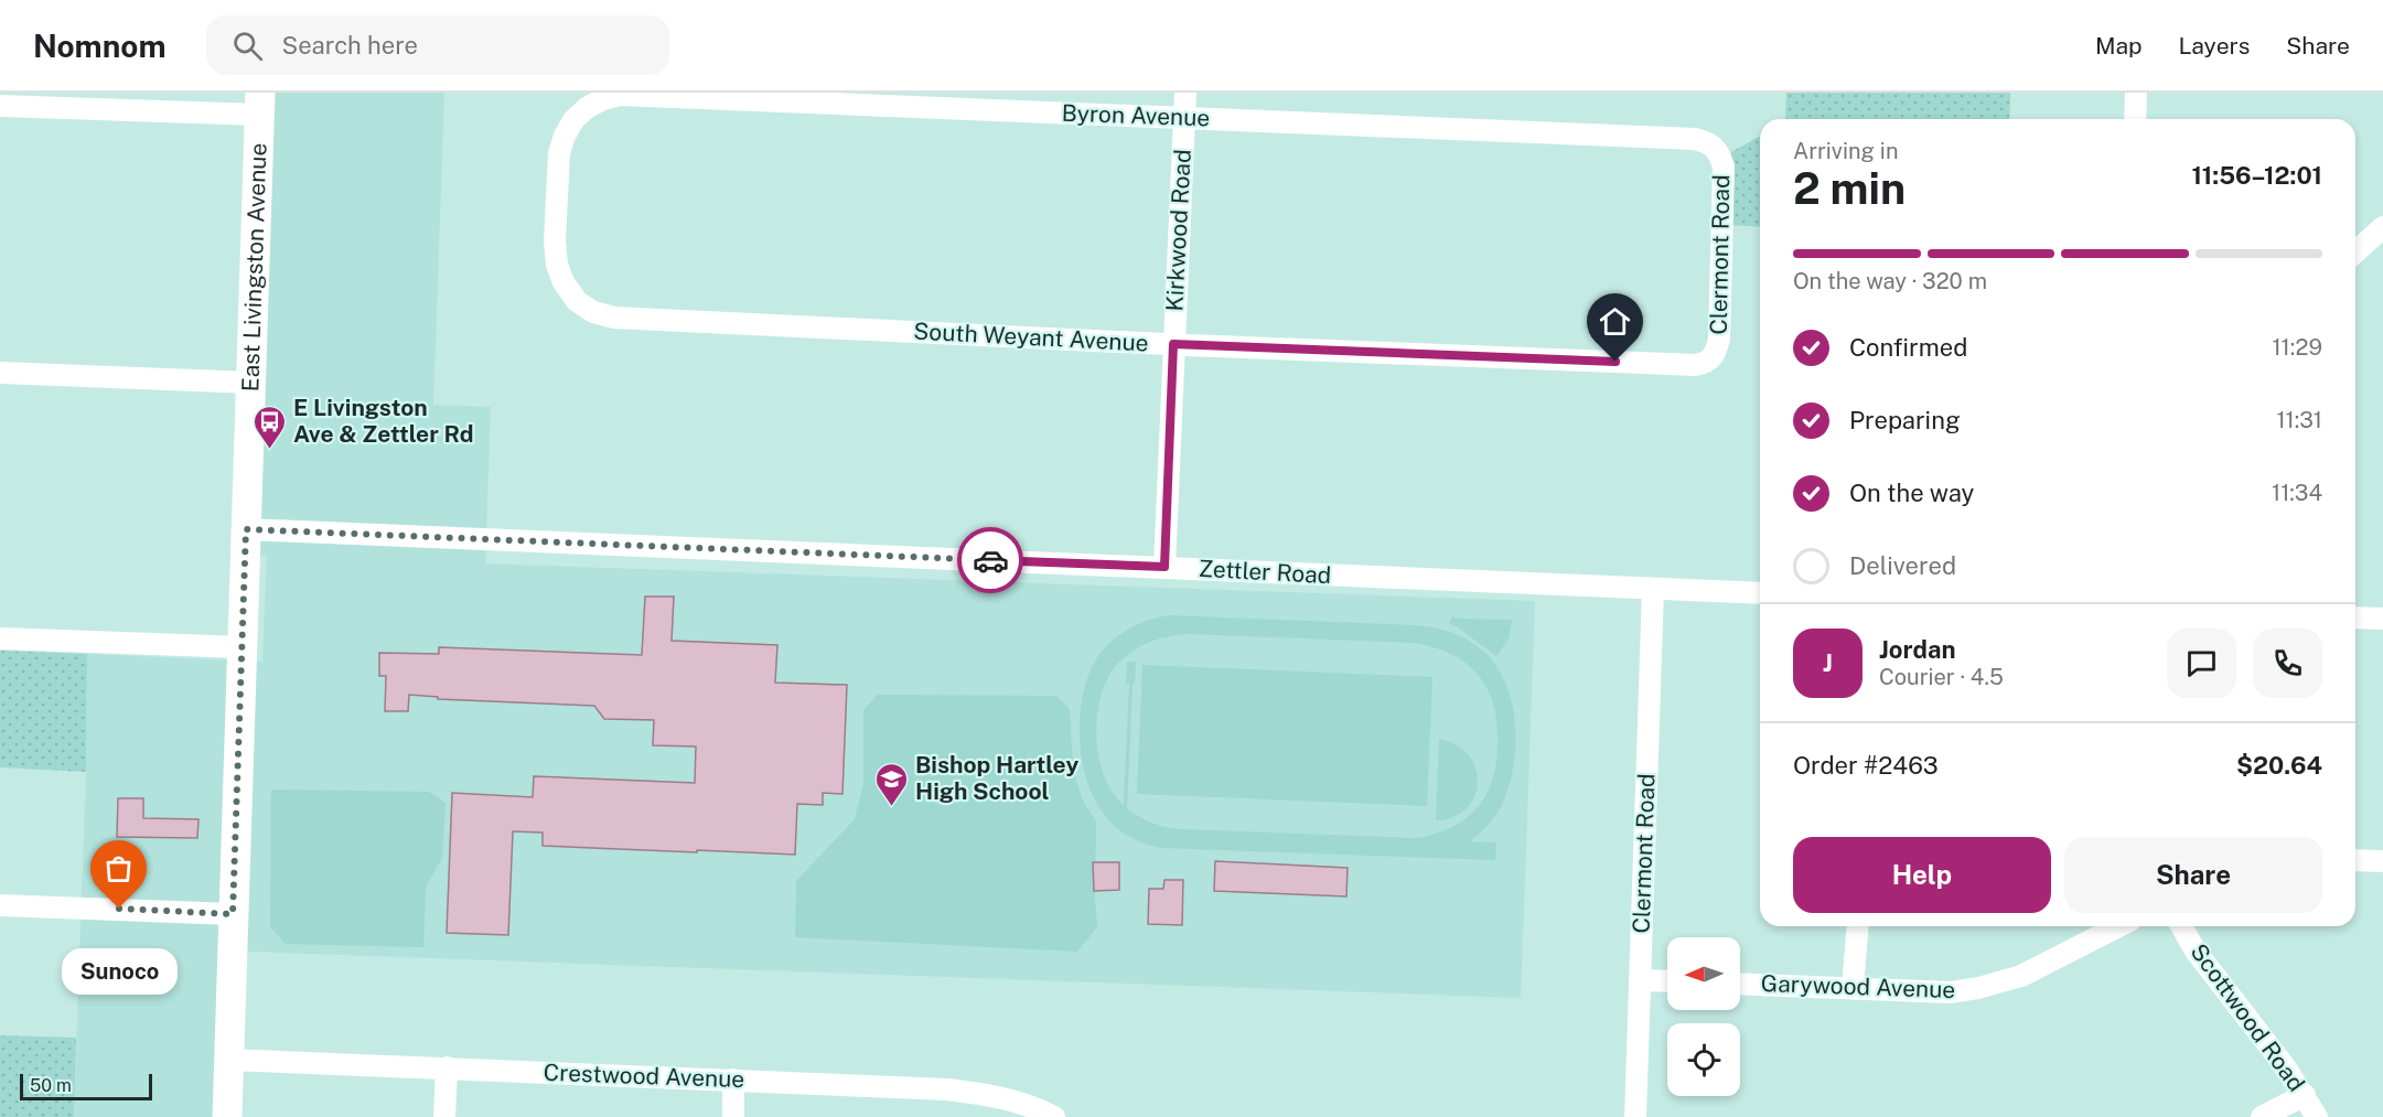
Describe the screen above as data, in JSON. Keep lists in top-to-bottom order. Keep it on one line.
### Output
{"streets":{"main road":["East Livingston Avenue"],"street":["Byron Avenue","Kirkwood Road","Clermont Road","South Weyant Avenue","Zettler Road","Garywood Avenue","Scottwood Road","Crestwood Avenue"]},"crossings":[["Byron Avenue","Kirkwood Road"],["Byron Avenue","Clermont Road"],["Byron Avenue","South Weyant Avenue"],["Kirkwood Road","South Weyant Avenue"],["Kirkwood Road","Zettler Road"],["Clermont Road","South Weyant Avenue"],["Clermont Road","Zettler Road"],["East Livingston Avenue","Zettler Road"],["East Livingston Avenue","Crestwood Avenue"]],"places":{"bus stop":["E Livingston Ave & Zettler Rd"],"school or university":["Bishop Hartley High School"],"other":["Sunoco"]},"scale_bar":"50 m","north":"left","page":{"header":"Nomnom","search":"Search here","nav":["Map","Layers","Share"],"heading":["2 min","Arriving in","11:56–12:01"],"panel":["Jordan","Courier · 4.5","Order #2463","$20.64"],"bar":"On the way · 320 m","list":[["Confirmed","11:29"],["Preparing","11:31"],["On the way","11:34"],"Delivered"],"round":"J","buttons":["Help","Share"],"bubble":"Sunoco","scale":"50 m"}}
